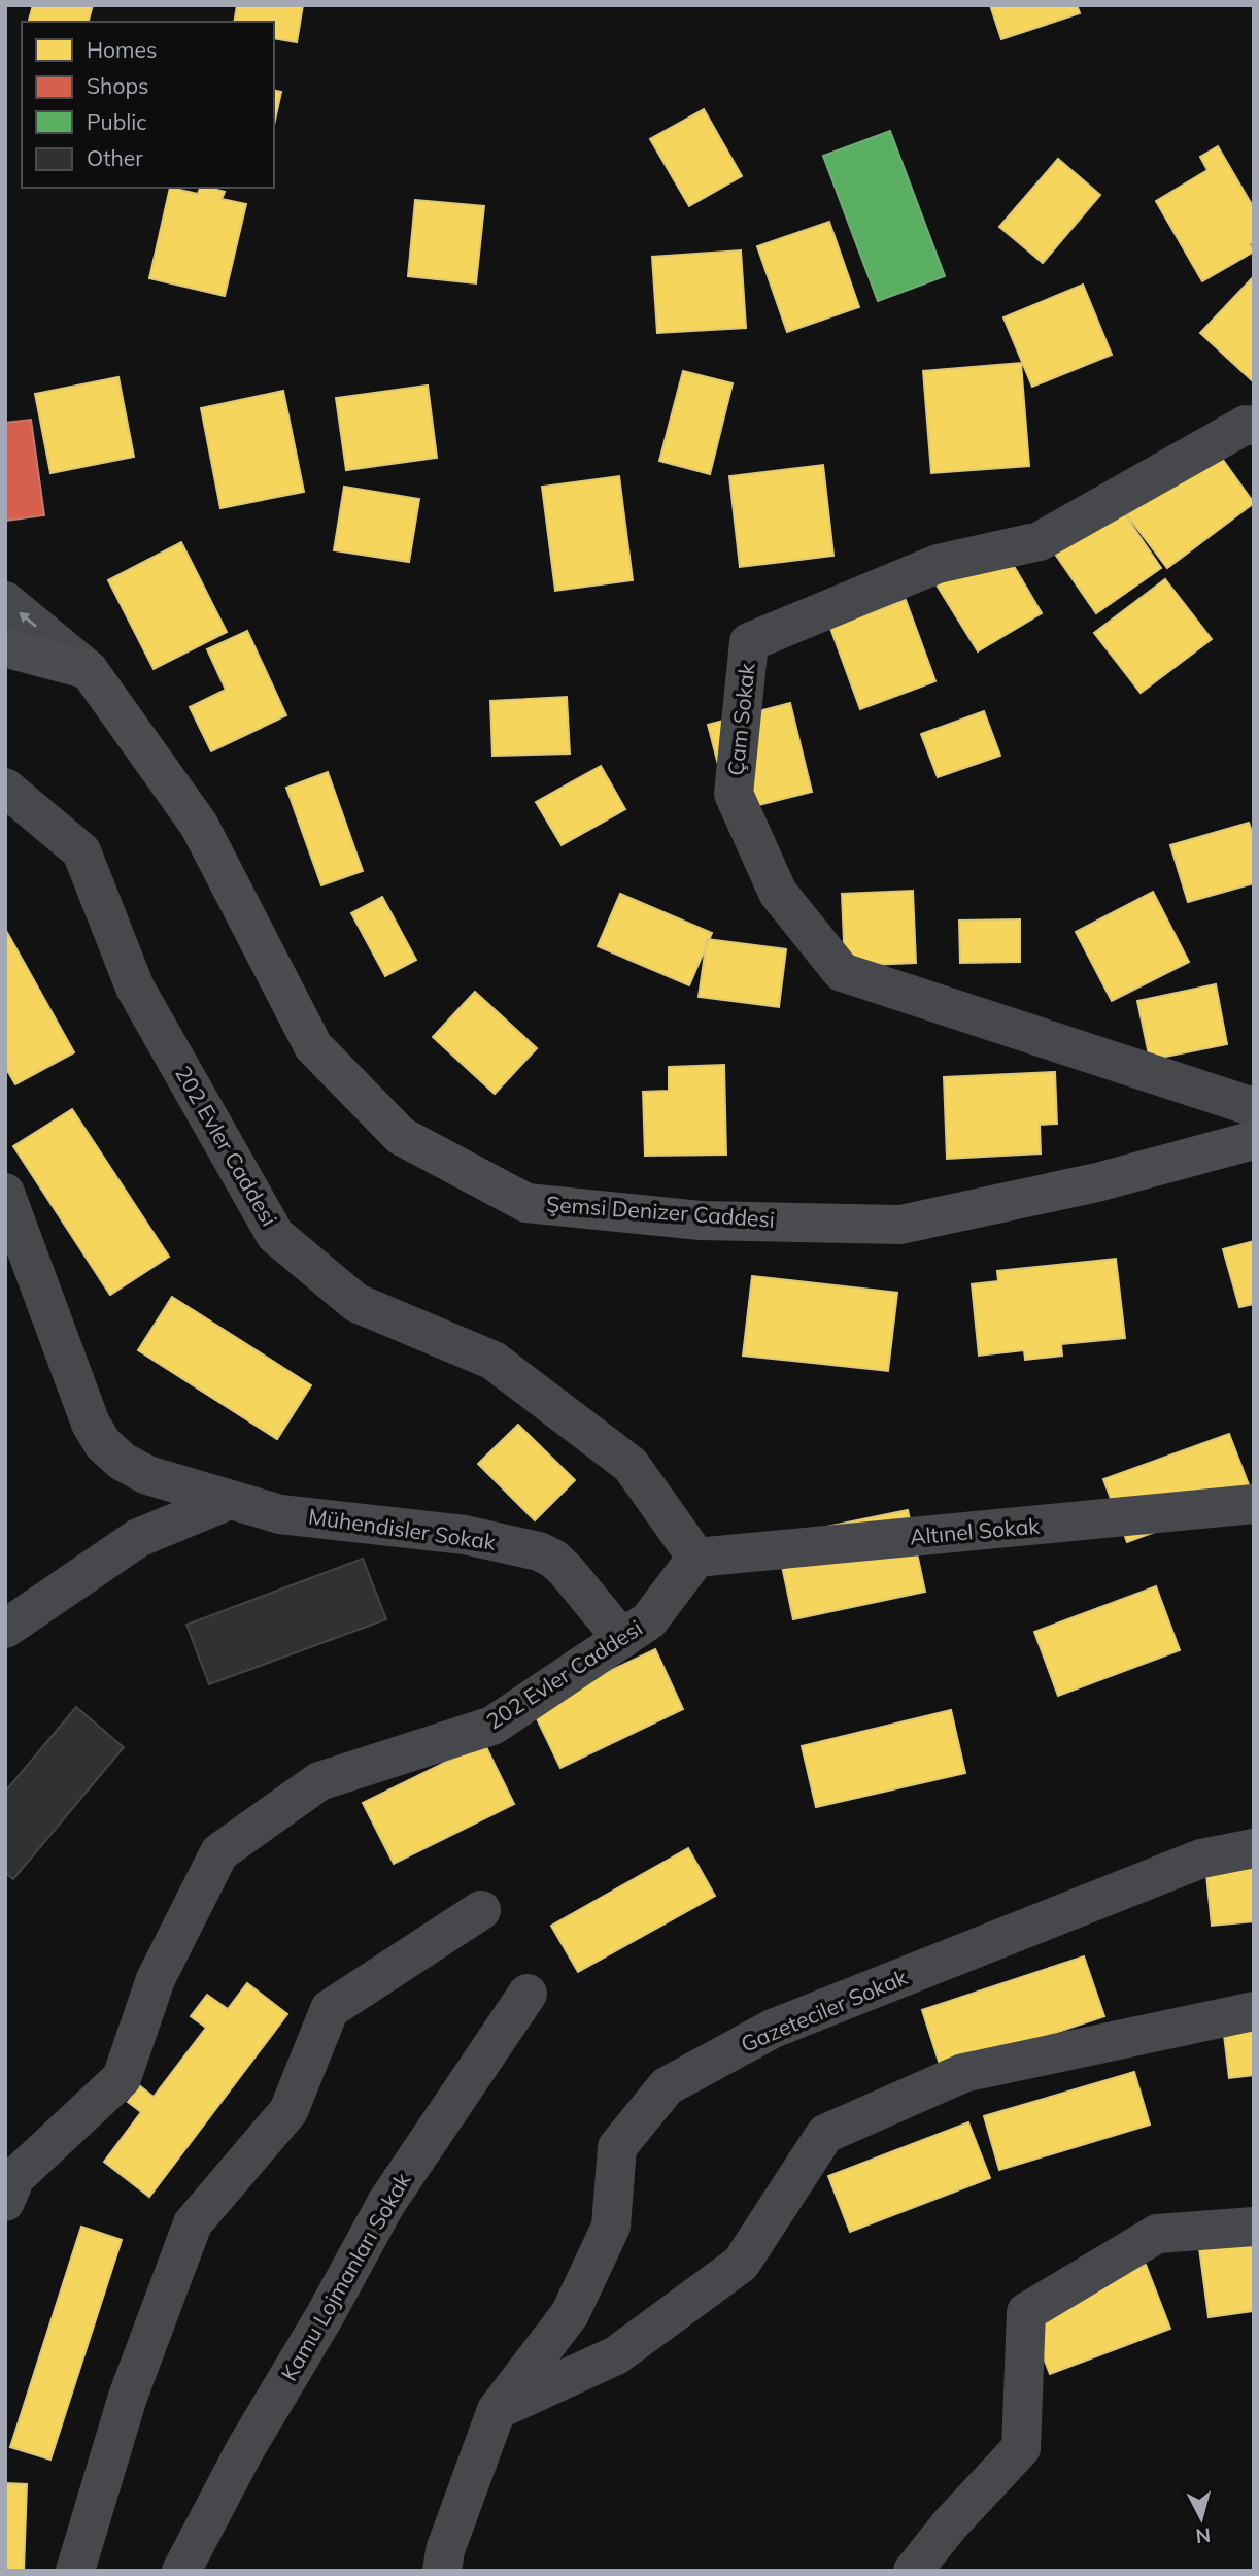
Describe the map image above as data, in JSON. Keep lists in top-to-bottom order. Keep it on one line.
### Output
{"streets":{"main road":["Şemsi Denizer Caddesi"],"street":["Çam Sokak","202 Evler Caddesi","Mühendisler Sokak","Altınel Sokak","Gazeteciler Sokak","Kamu Lojmanları Sokak"]},"crossings":[["202 Evler Caddesi","Mühendisler Sokak"],["202 Evler Caddesi","Altınel Sokak"]],"legend":["Homes","Shops","Public","Other"],"north":"bottom"}
